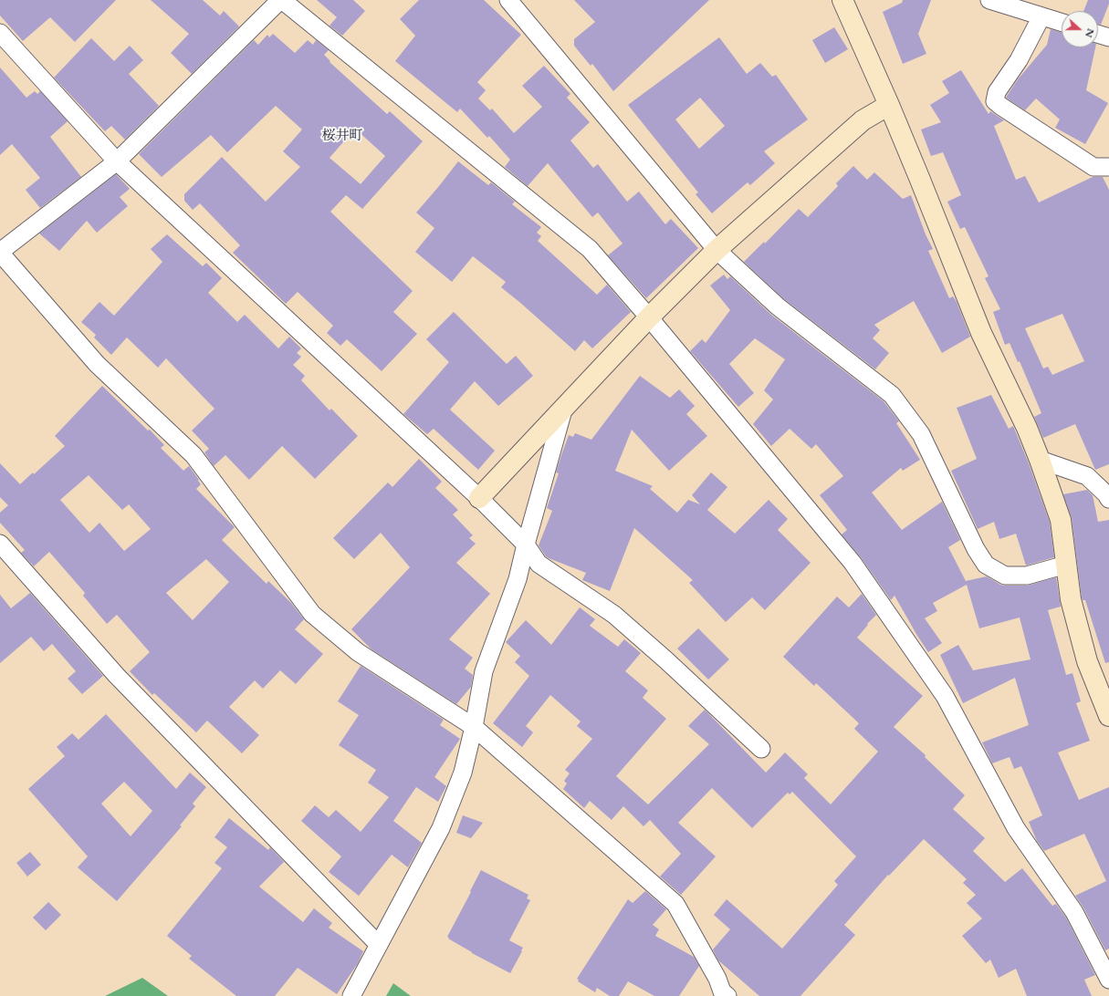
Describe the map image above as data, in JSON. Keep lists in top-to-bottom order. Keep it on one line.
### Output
{"districts":["桜井町"],"north":"right"}
